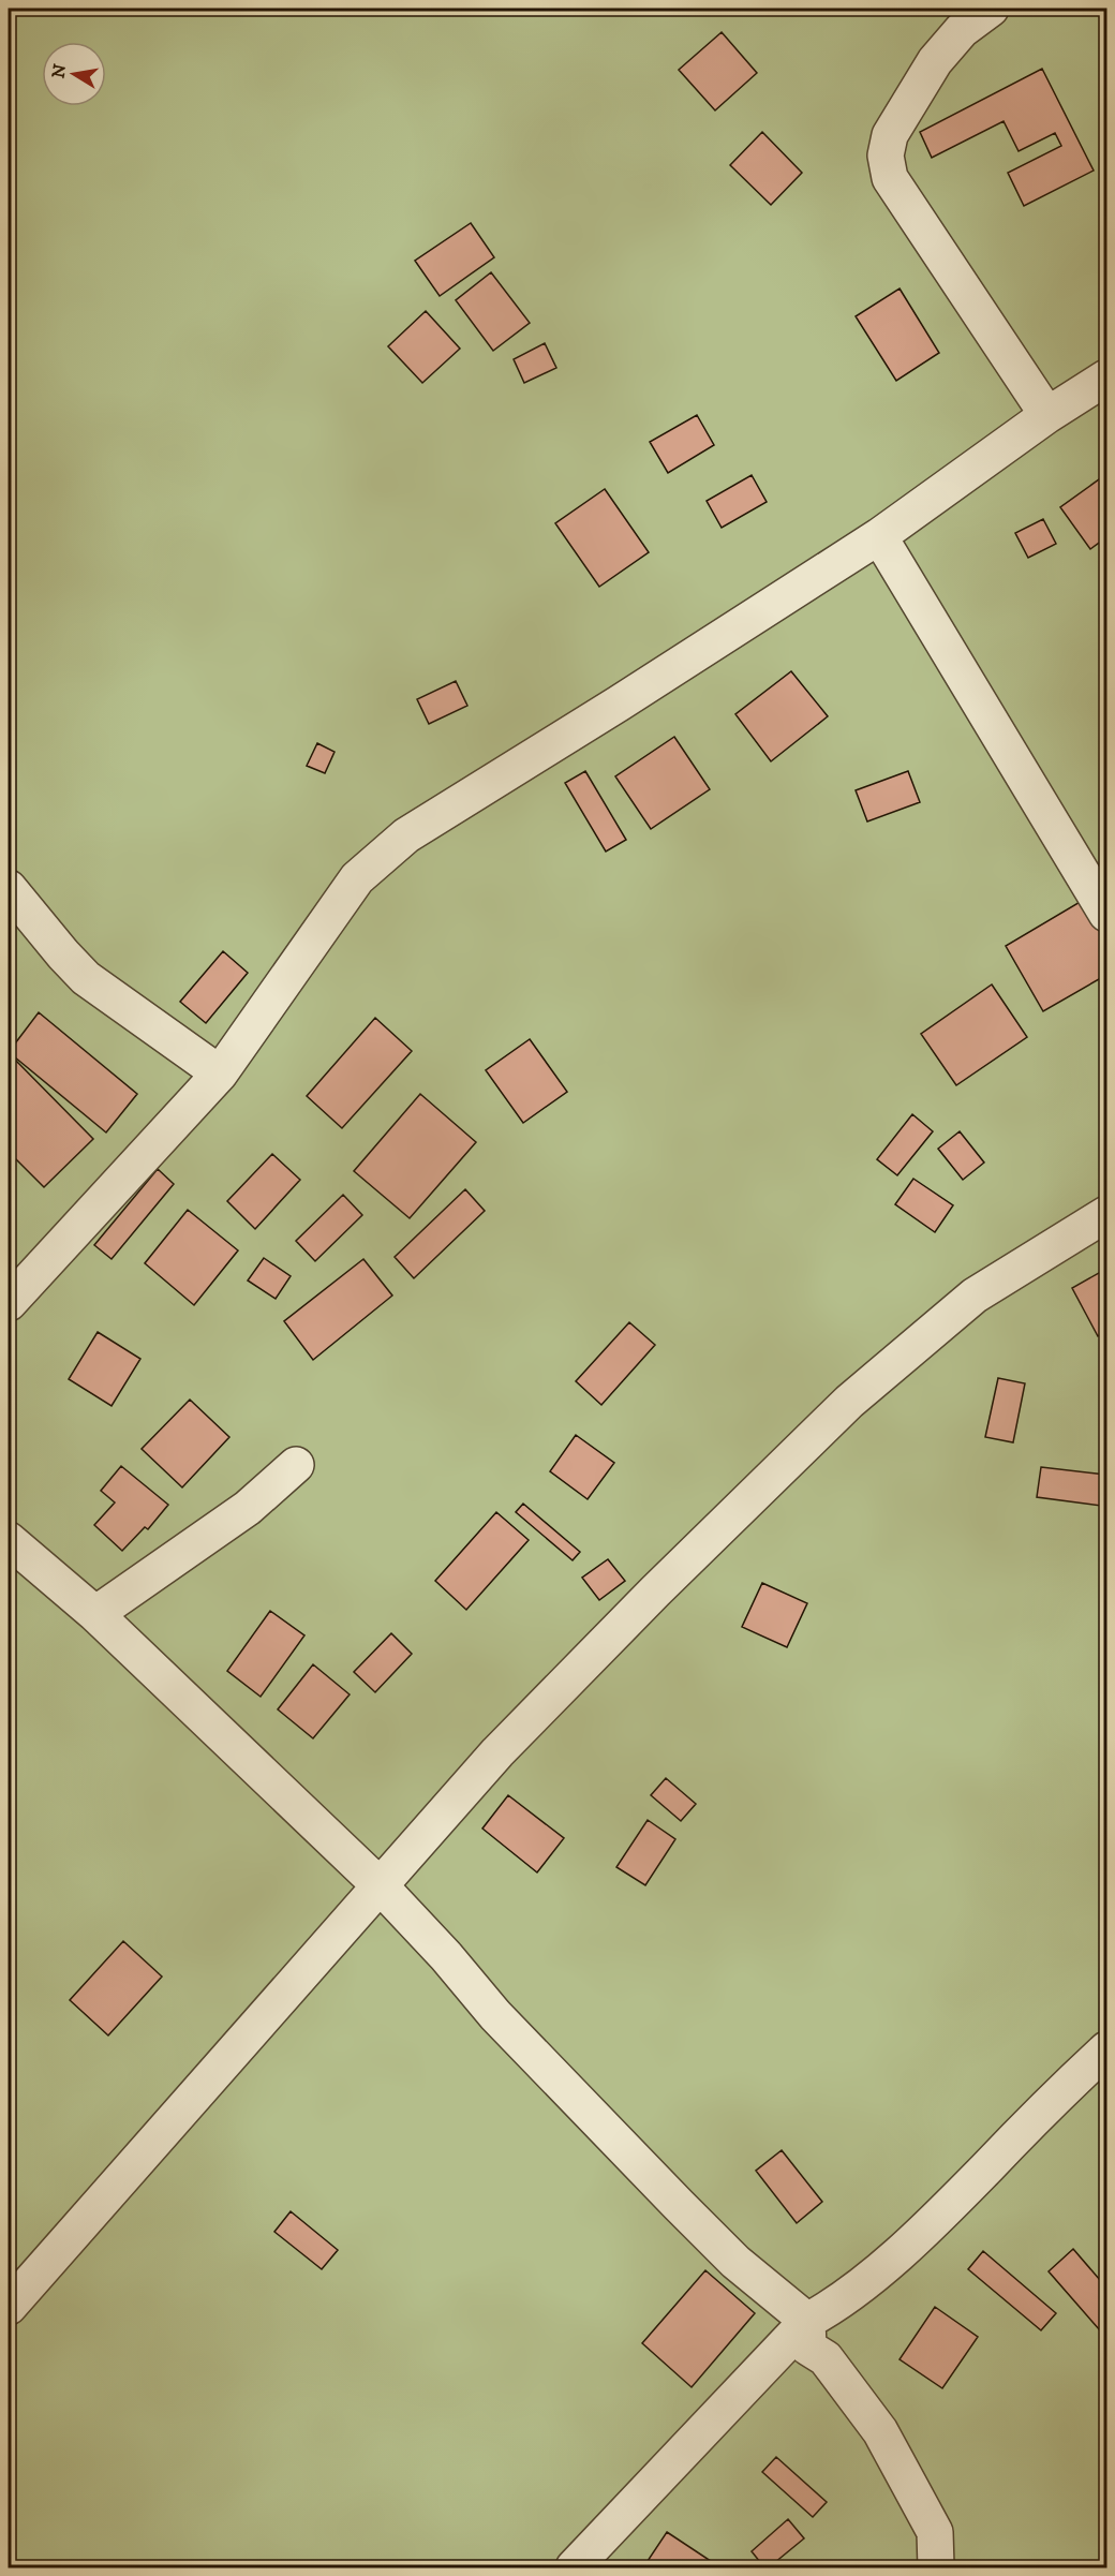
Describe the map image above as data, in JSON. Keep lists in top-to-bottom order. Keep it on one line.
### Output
{"north":"left"}
